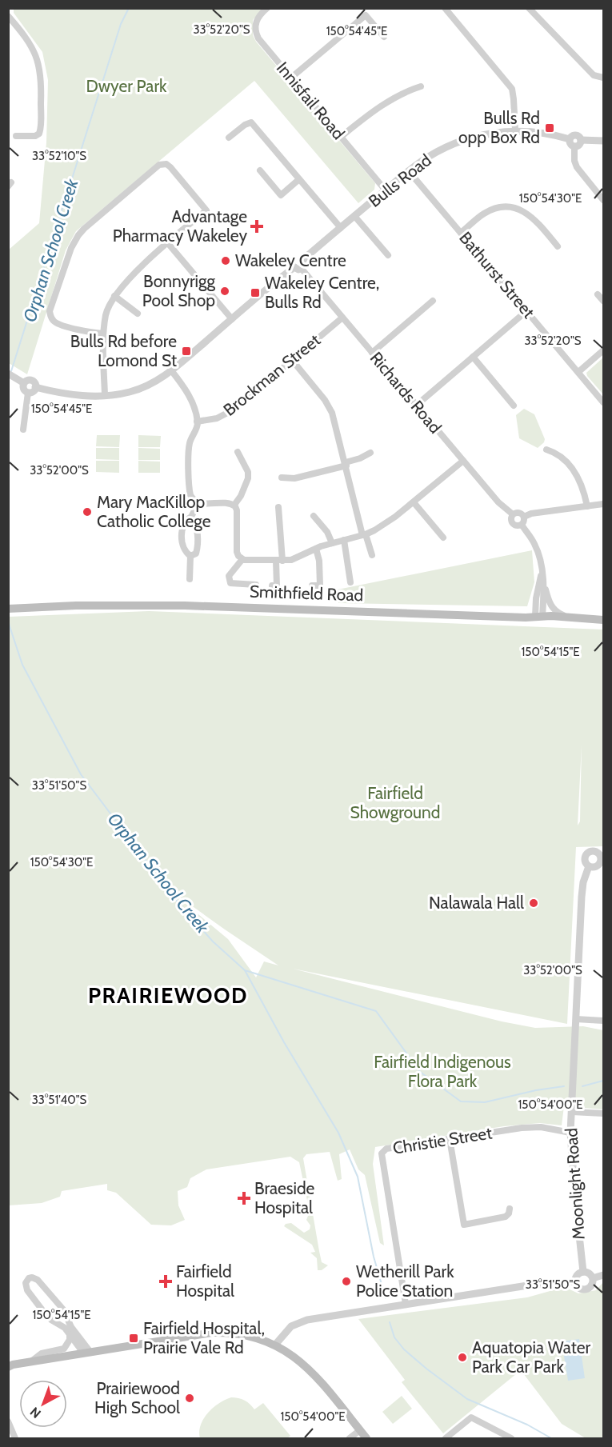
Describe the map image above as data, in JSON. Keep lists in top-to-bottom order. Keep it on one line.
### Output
{"streets":{"main road":["Smithfield Road"],"street":["Innisfail Road","Bulls Road","Bathurst Street","Brockman Street","Richards Road","Christie Street","Moonlight Road"]},"crossings":[["Innisfail Road","Bulls Road"],["Bulls Road","Bathurst Street"],["Bulls Road","Richards Road"],["Brockman Street","Richards Road"],["Richards Road","Smithfield Road"],["Christie Street","Moonlight Road"]],"districts":["PRAIRIEWOOD"],"water":["Orphan School Creek"],"parks":["Dwyer Park","Fairfield Showground","Fairfield Indigenous Flora Park"],"places":{"transit":["Bulls Rd opp Box Rd","Wakeley Centre, Bulls Rd","Bulls Rd before Lomond St","Fairfield Hospital, Prairie Vale Rd"],"health":["Advantage Pharmacy Wakeley","Braeside Hospital","Fairfield Hospital"],"other":["Wakeley Centre","Bonnyrigg Pool Shop","Mary MacKillop Catholic College","Nalawala Hall","Wetherill Park Police Station","Aquatopia Water Park Car Park","Prairiewood High School"]},"north":"bottom left","coordinates":["33°52'20\"S","150°54'45\"E","33°52'10\"S","150°54'30\"E","33°52'00\"S","150°54'15\"E","33°51'50\"S","33°51'40\"S","150°54'00\"E"]}
